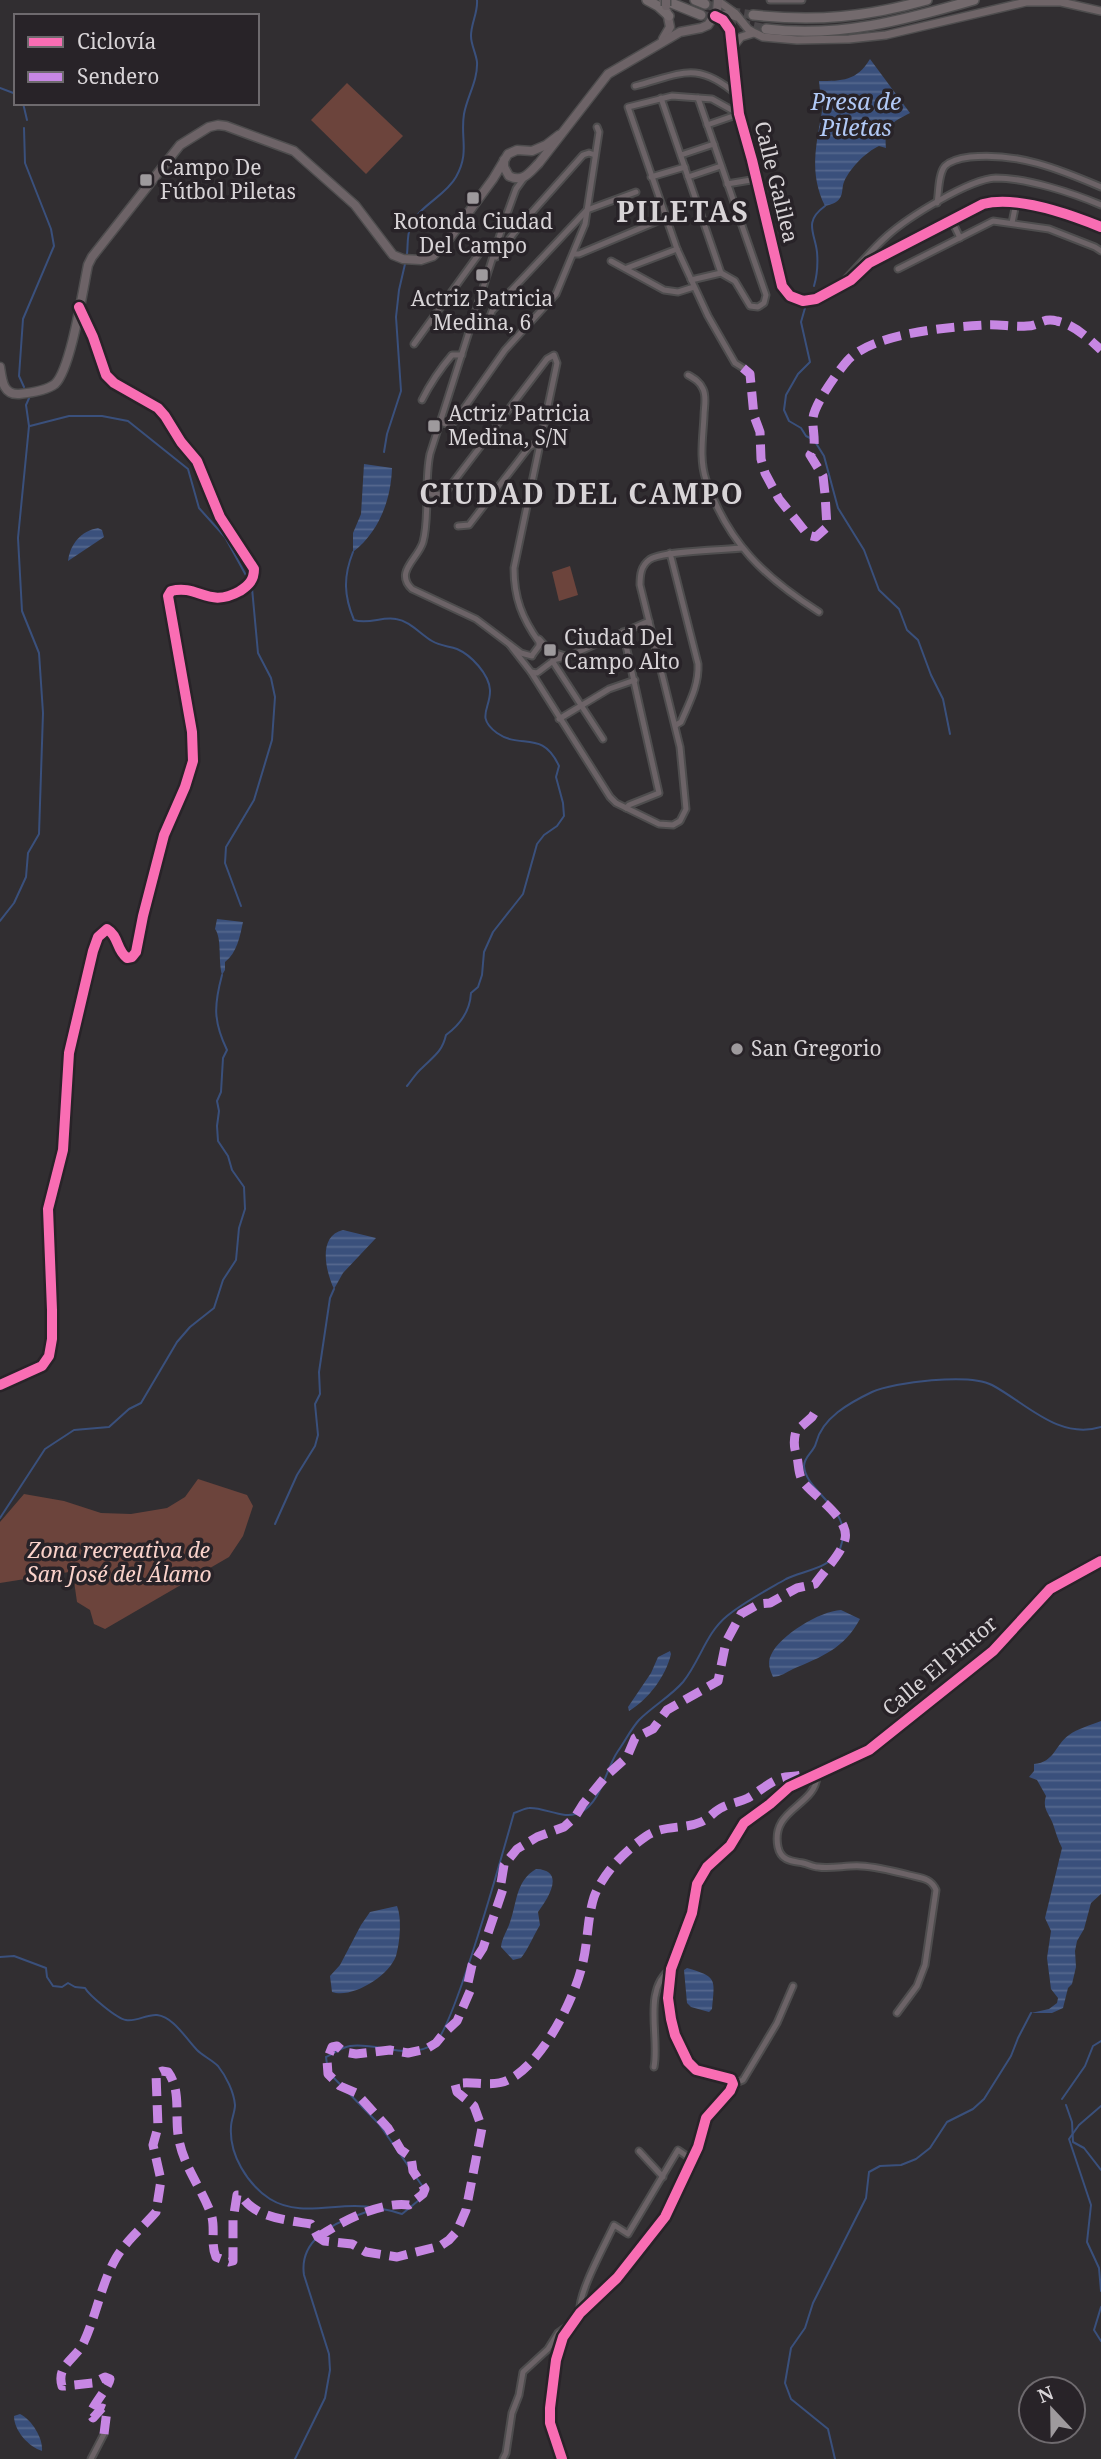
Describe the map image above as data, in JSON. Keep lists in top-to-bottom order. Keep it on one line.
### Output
{"streets":{"street":["Calle Galilea","Calle El Pintor"]},"districts":["PILETAS","CIUDAD DEL CAMPO"],"water":["Presa de Piletas"],"parks":["Zona recreativa de San José del Álamo"],"places":{"transit":["Campo De Fútbol Piletas","Rotonda Ciudad Del Campo","Actriz Patricia Medina, 6","Actriz Patricia Medina, S/N","Ciudad Del Campo Alto"],"other":["San Gregorio"]},"legend":["Ciclovía","Sendero"],"north":"top"}
